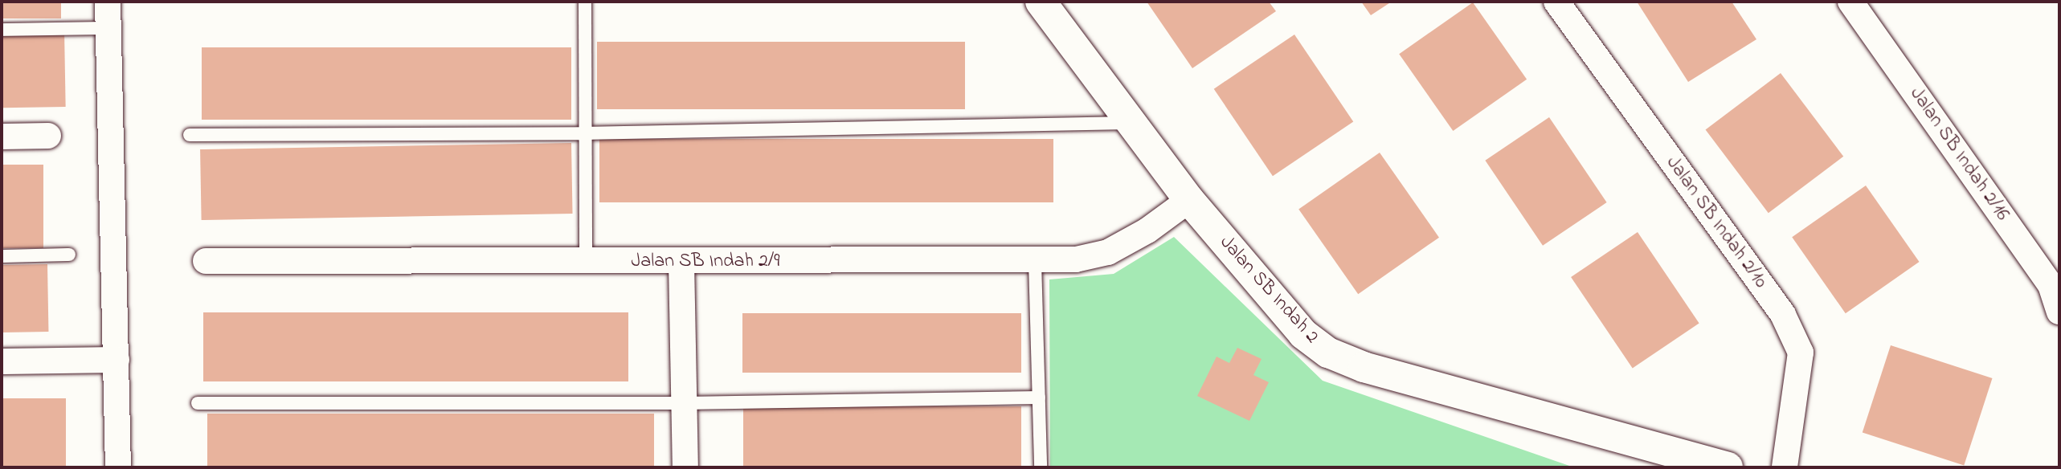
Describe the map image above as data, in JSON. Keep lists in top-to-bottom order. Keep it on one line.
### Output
{"streets":{"street":["Jalan SB Indah 2/16","Jalan SB Indah 2/10","Jalan SB Indah 2/9","Jalan SB Indah 2"]},"crossings":[["Jalan SB Indah 2/9","Jalan SB Indah 2"]]}
